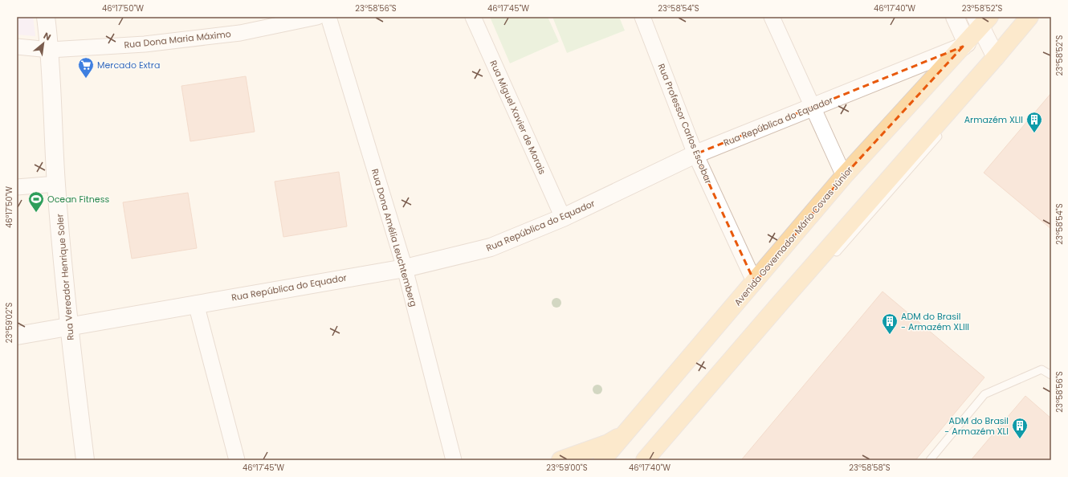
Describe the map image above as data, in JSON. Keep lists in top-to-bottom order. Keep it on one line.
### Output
{"streets":{"main road":["Avenida Governador Mário Covas Júnior"],"street":["Rua Dona Maria Máximo","Rua Miguel Xavier de Morais","Rua República do Equador","Rua Professor Carlos Escobar","Rua Dona Amélia Leuchtemberg","Rua Vereador Henrique Soler"]},"crossings":[["Rua Dona Maria Máximo","Rua Vereador Henrique Soler"],["Rua Miguel Xavier de Morais","Rua República do Equador"],["Rua República do Equador","Rua Professor Carlos Escobar"],["Rua República do Equador","Avenida Governador Mário Covas Júnior"],["Rua República do Equador","Rua Dona Amélia Leuchtemberg"],["Rua República do Equador","Rua Vereador Henrique Soler"],["Rua Professor Carlos Escobar","Avenida Governador Mário Covas Júnior"]],"places":{"supermarket":["Mercado Extra"],"building":["Armazém XLII","ADM do Brasil - Armazém XLIII","ADM do Brasil - Armazém XLI"],"sports":["Ocean Fitness"]},"north":"top right","coordinates":["46°17'50\"W","23°58'56\"S","46°17'45\"W","23°58'54\"S","46°17'40\"W","23°58'52\"S","23°59'02\"S","23°59'00\"S","23°58'58\"S"]}
